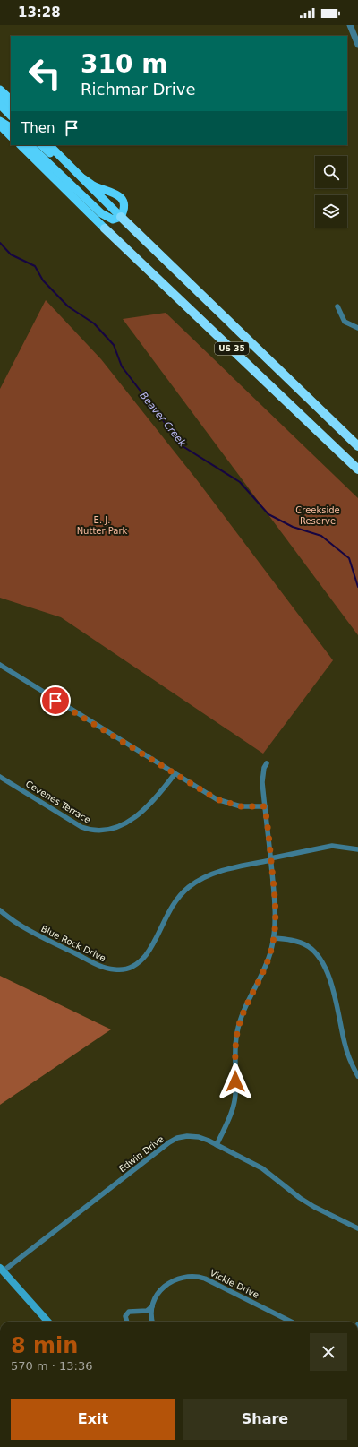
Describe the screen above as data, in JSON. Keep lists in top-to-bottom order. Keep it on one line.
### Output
{"streets":{"highway":["US 35"],"street":["Cevenes Terrace","Blue Rock Drive","Edwin Drive","Vickie Drive"]},"water":["Beaver Creek"],"parks":["Creekside Reserve","E. J. Nutter Park"],"page":{"status":"13:28","turn":["310 m","Richmar Drive"],"then":"Then","heading":["8 min","570 m · 13:36"],"buttons":["Exit","Share"]}}
